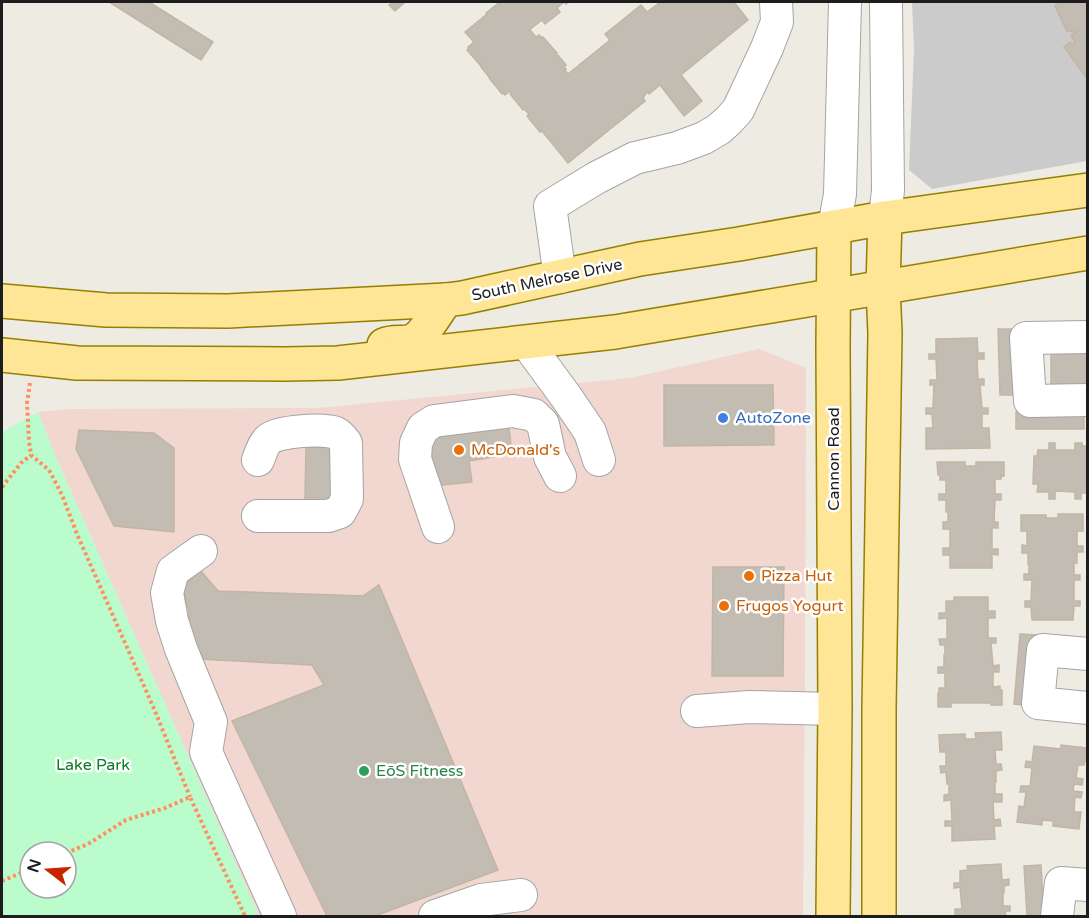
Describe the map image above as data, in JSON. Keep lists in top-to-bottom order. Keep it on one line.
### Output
{"streets":{"main road":["South Melrose Drive","Cannon Road"]},"crossings":[["South Melrose Drive","Cannon Road"]],"parks":["Lake Park"],"places":["AutoZone","McDonald's","Pizza Hut","Frugos Yogurt","EōS Fitness"],"north":"left"}
